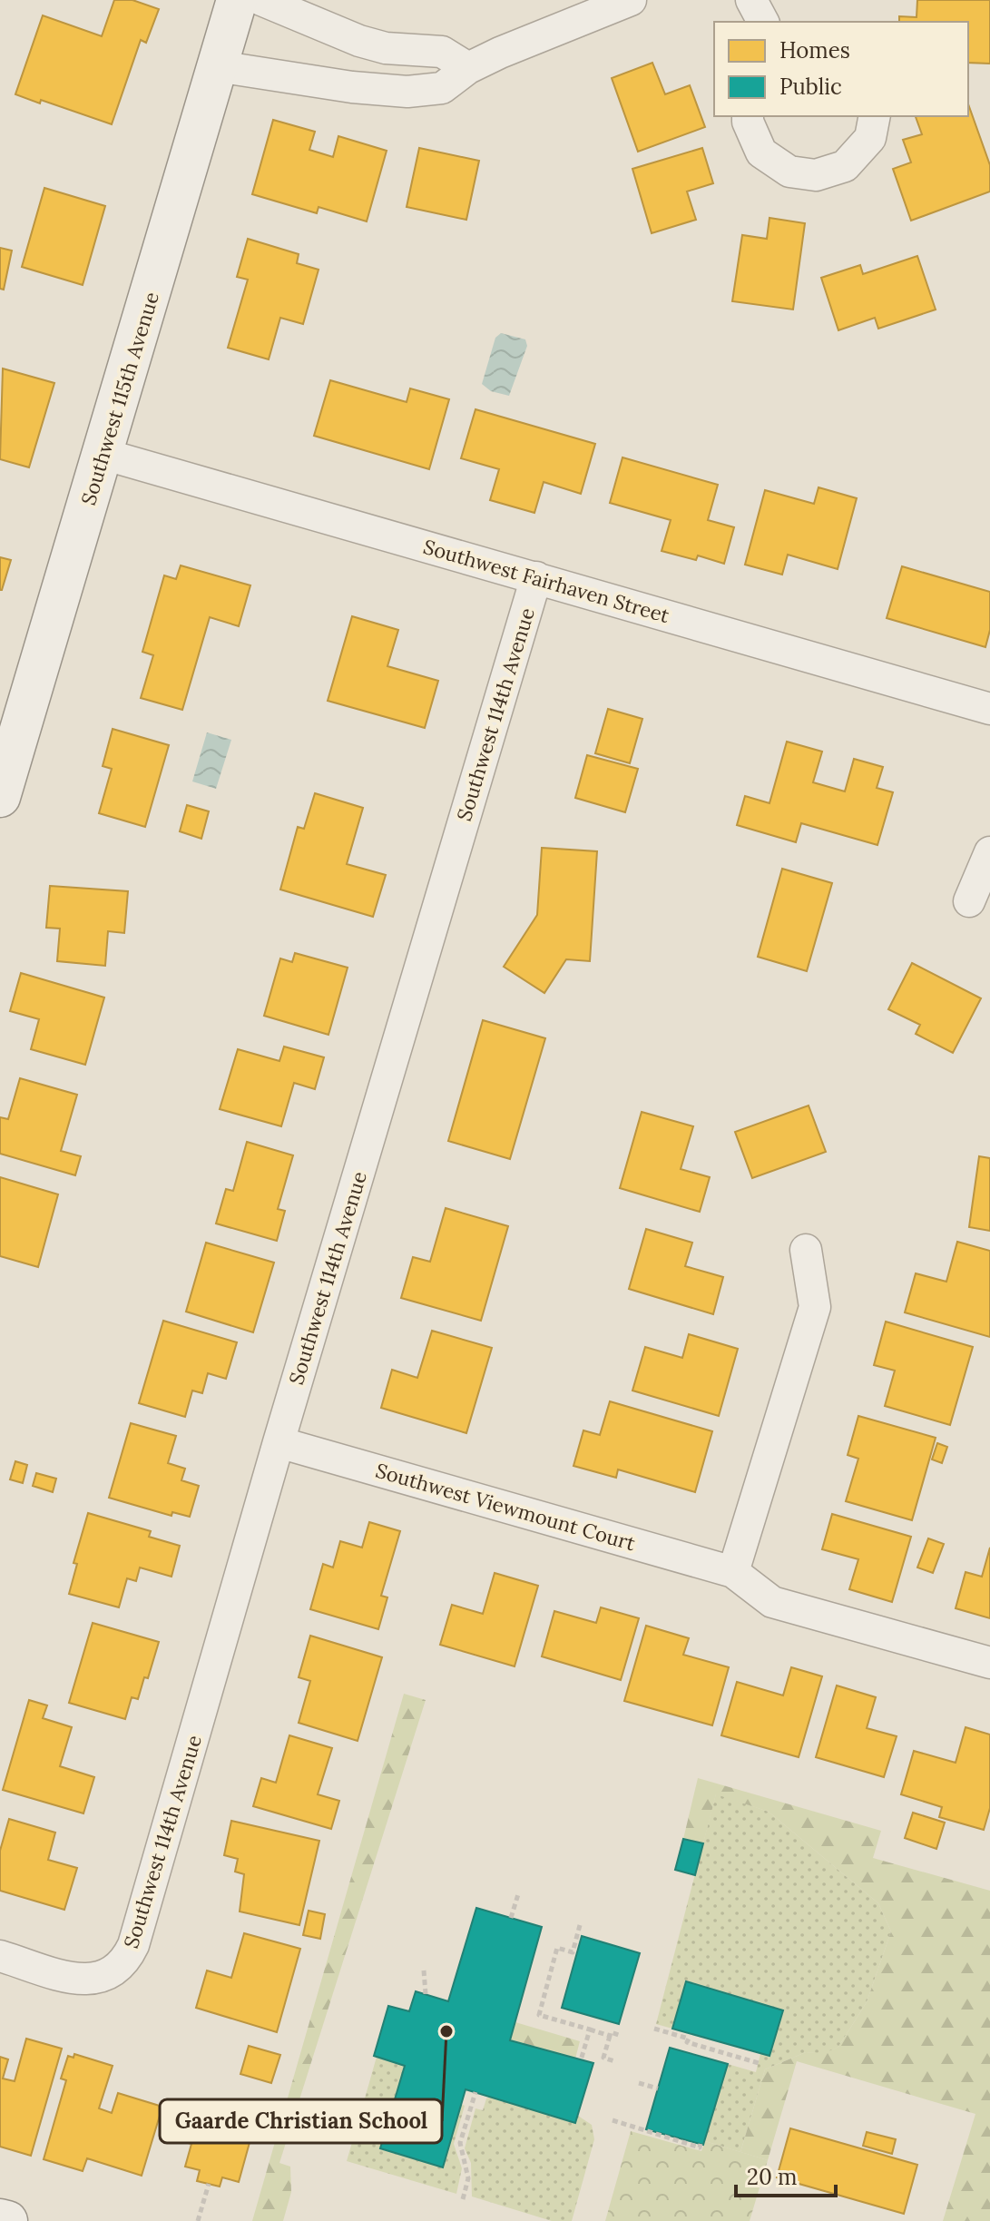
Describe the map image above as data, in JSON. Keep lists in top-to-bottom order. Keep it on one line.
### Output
{"streets":{"street":["Southwest 115th Avenue","Southwest Fairhaven Street","Southwest 114th Avenue","Southwest Viewmount Court"]},"crossings":[["Southwest 115th Avenue","Southwest Fairhaven Street"],["Southwest Fairhaven Street","Southwest 114th Avenue"],["Southwest 114th Avenue","Southwest Viewmount Court"]],"places":["Gaarde Christian School"],"legend":["Homes","Public"],"scale_bar":"20 m"}
